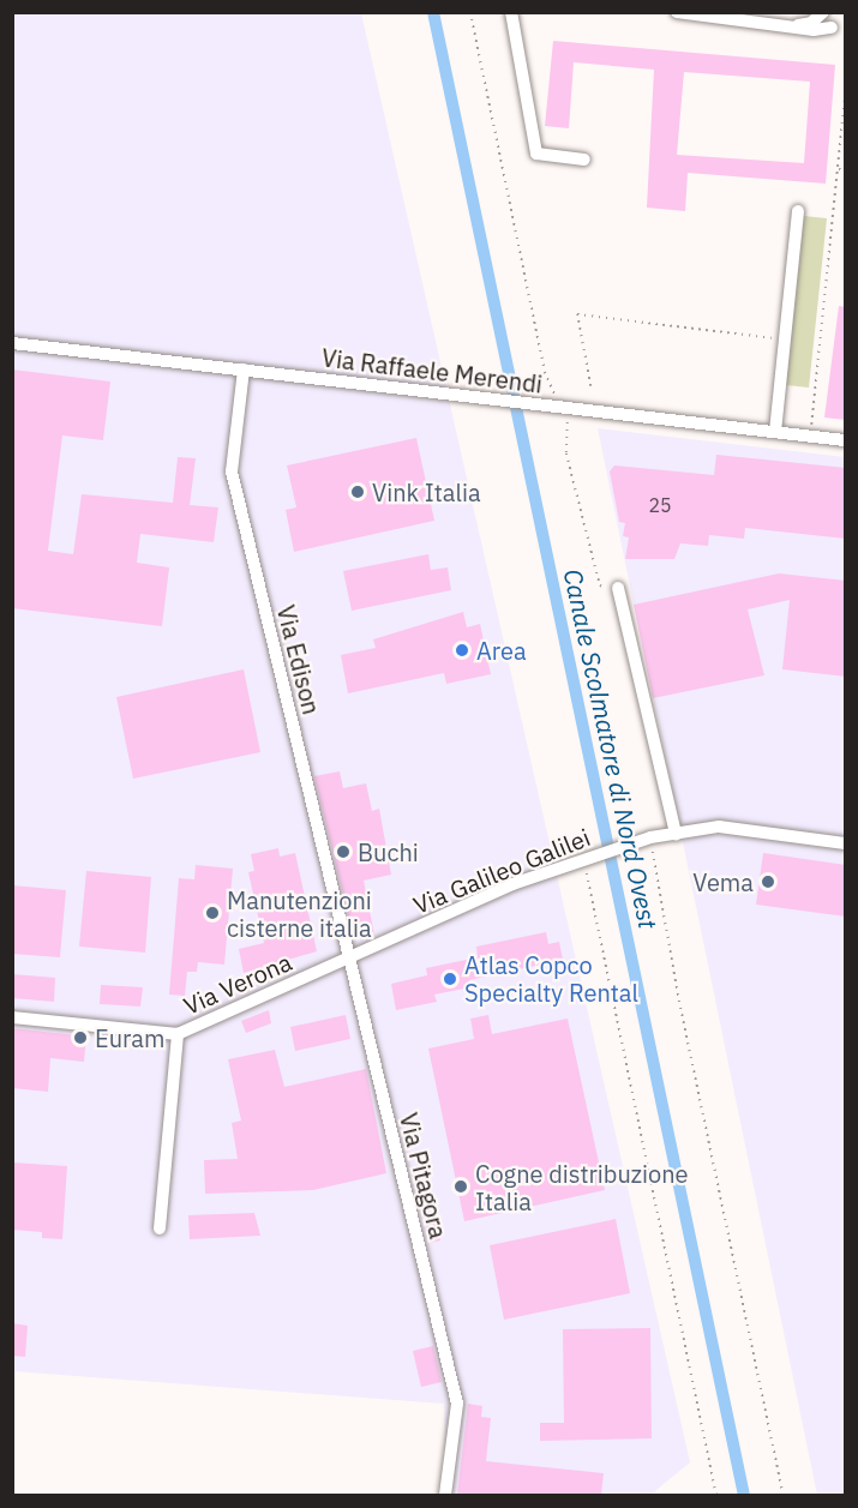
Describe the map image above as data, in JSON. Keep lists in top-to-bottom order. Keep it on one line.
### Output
{"streets":{"street":["Via Raffaele Merendi","Via Edison","Via Galileo Galilei","Via Verona","Via Pitagora"]},"crossings":[["Via Raffaele Merendi","Via Edison"],["Via Edison","Via Galileo Galilei"],["Via Edison","Via Verona"],["Via Edison","Via Pitagora"],["Via Galileo Galilei","Via Verona"],["Via Galileo Galilei","Via Pitagora"],["Via Verona","Via Pitagora"]],"water":["Canale Scolmatore di Nord Ovest"],"places":["Vink Italia","Area","Buchi","Vema","Manutenzioni cisterne italia","Atlas Copco Specialty Rental","Euram","Cogne distribuzione Italia"],"house_numbers":["25"]}
